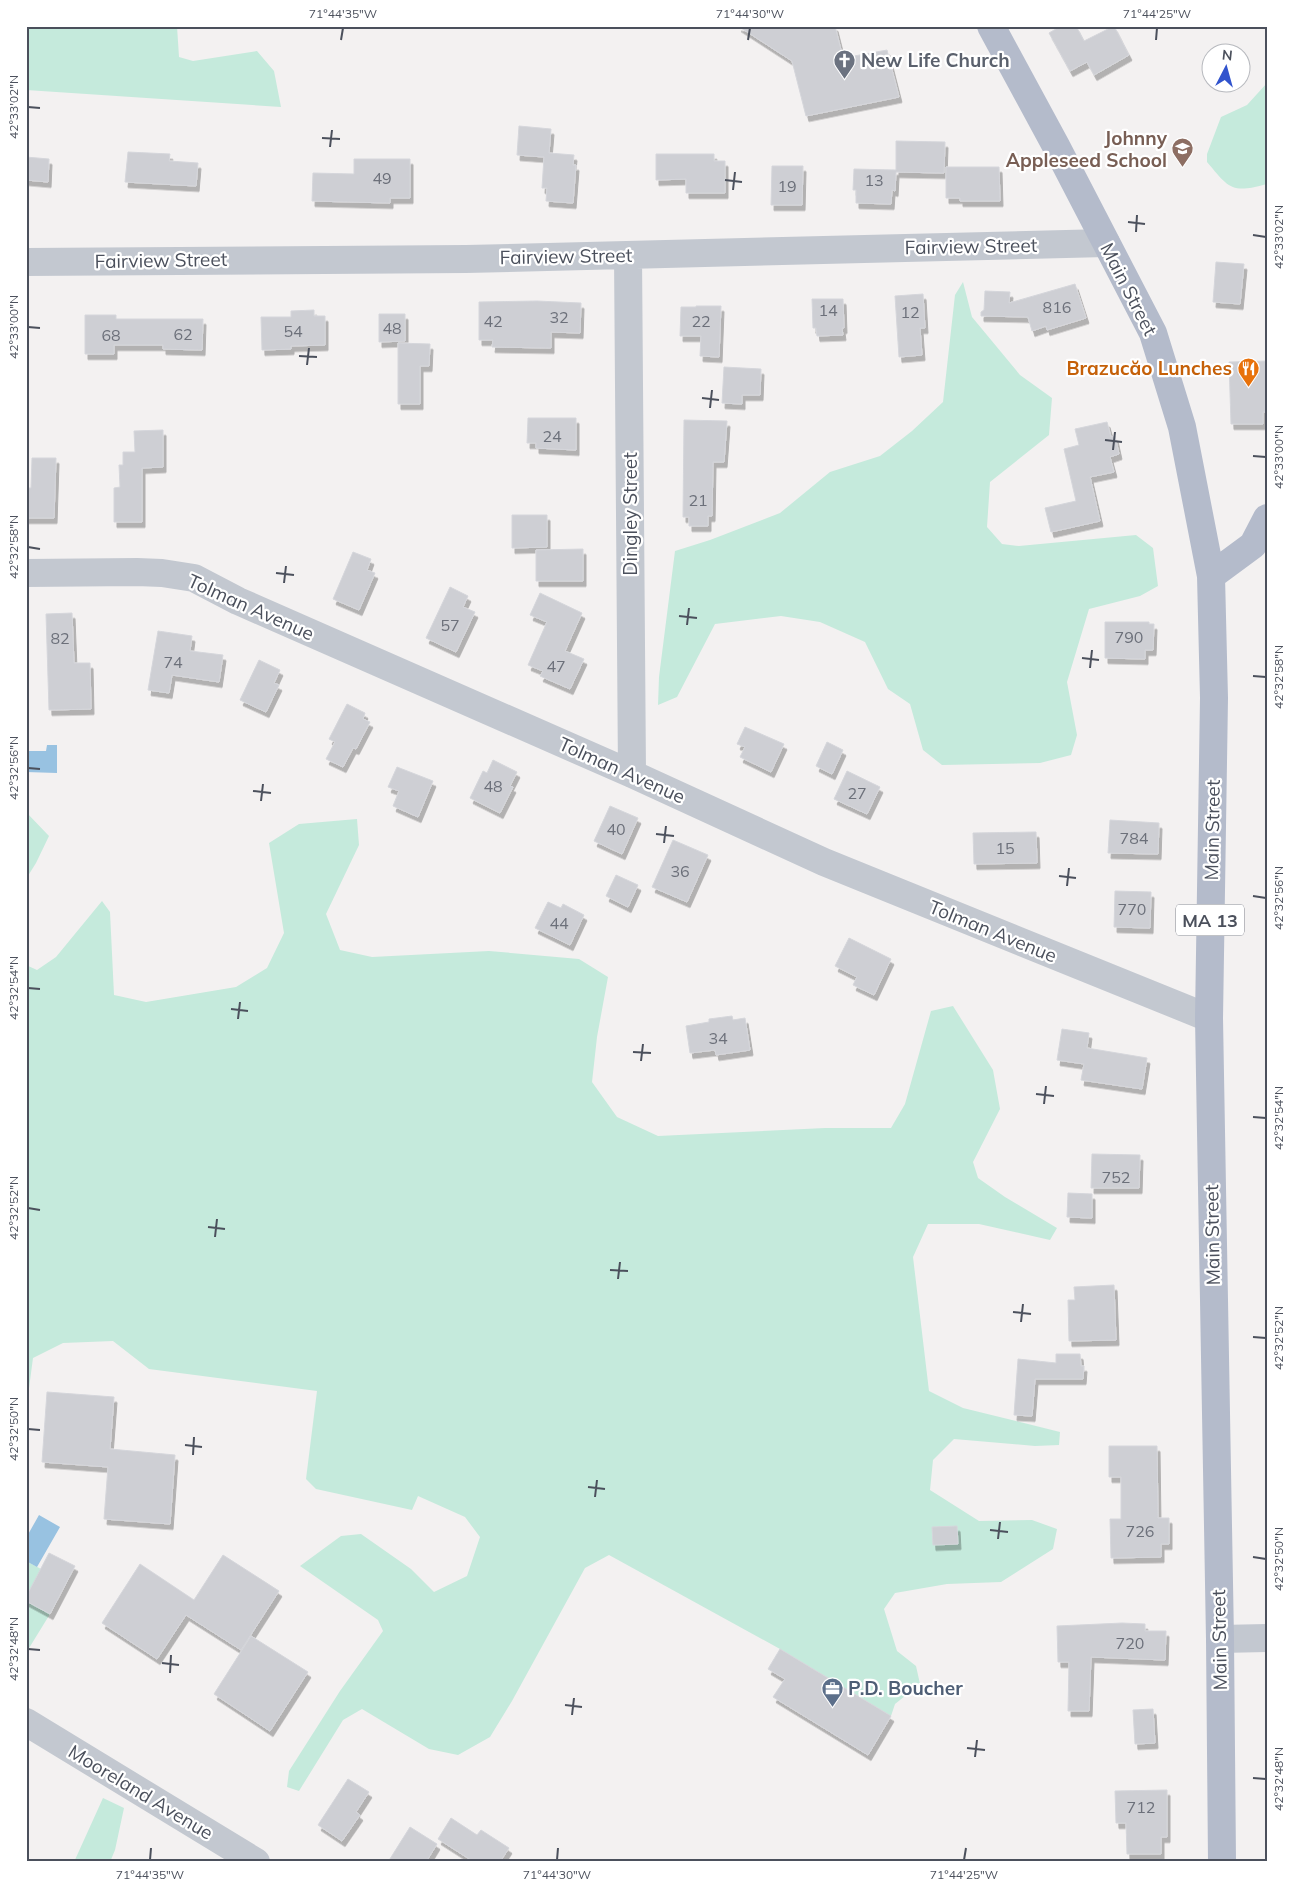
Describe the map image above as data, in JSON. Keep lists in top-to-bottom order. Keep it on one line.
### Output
{"streets":{"main road":["Main Street","MA 13"],"street":["Fairview Street","Dingley Street","Tolman Avenue","Mooreland Avenue"]},"crossings":[["Fairview Street","Main Street"],["Fairview Street","Dingley Street"],["Main Street","Tolman Avenue"],["Dingley Street","Tolman Avenue"]],"places":{"church":["New Life Church"],"school or university":["Johnny Appleseed School"],"restaurant":["Brazucăo Lunches"],"office":["P.D. Boucher"]},"house_numbers":["49","13","19","816","14","12","32","42","22","48","54","62","68","24","21","57","790","82","74","47","48","27","40","784","15","36","770","44","34","752","726","720","712"],"north":"top","coordinates":["71°44'35\"W","71°44'30\"W","71°44'25\"W","42°33'02\"N","42°33'00\"N","42°32'58\"N","42°32'56\"N","42°32'54\"N","42°32'52\"N","42°32'50\"N","42°32'48\"N"]}
